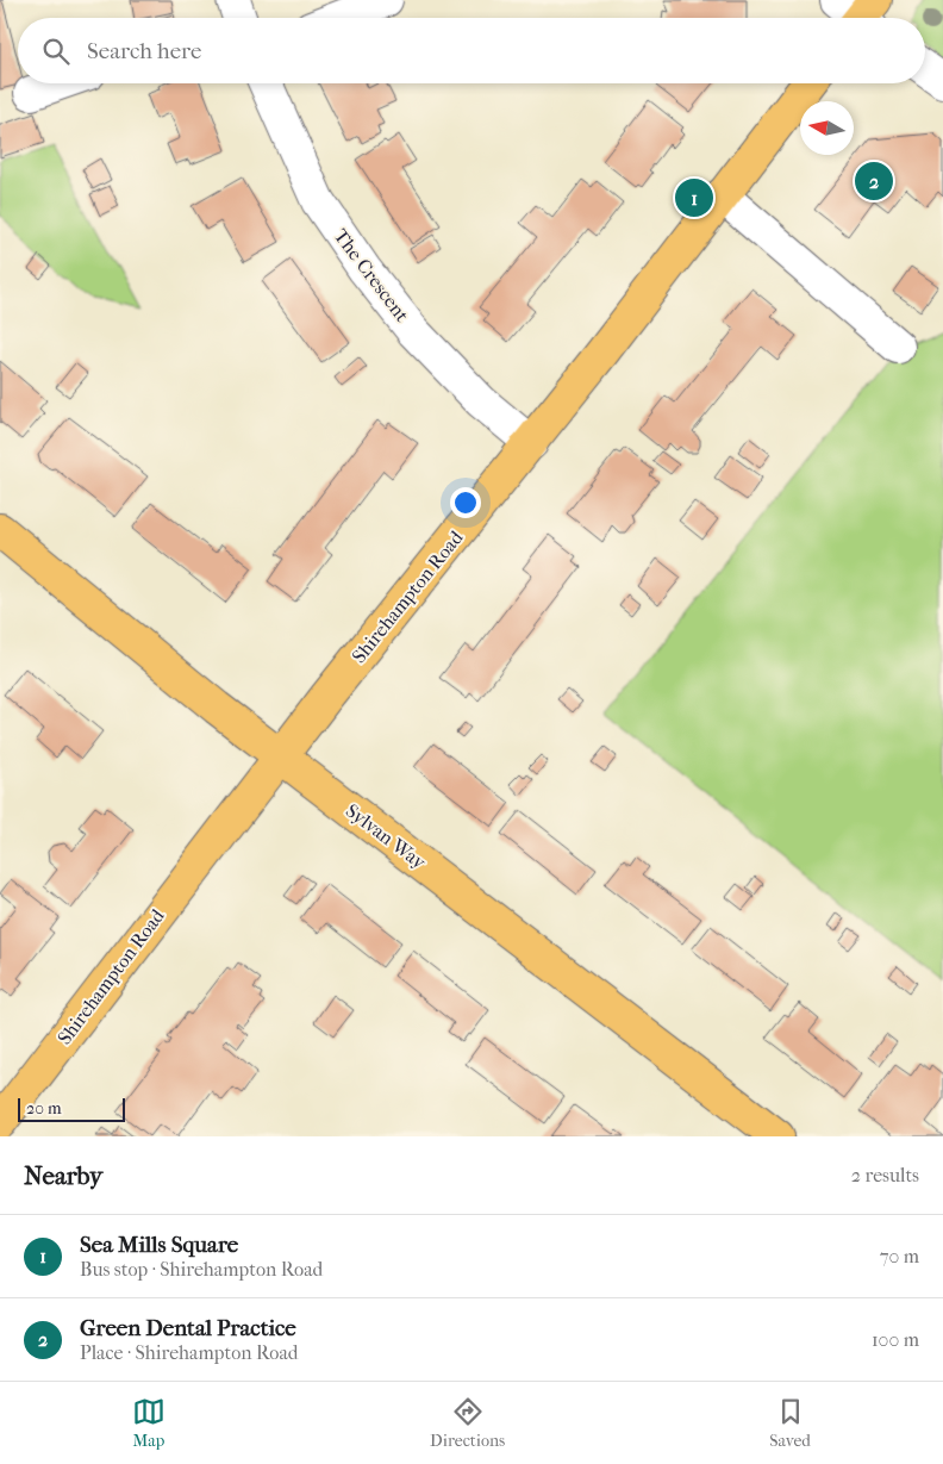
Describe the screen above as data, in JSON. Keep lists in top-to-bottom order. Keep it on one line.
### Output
{"streets":{"main road":["Shirehampton Road","Sylvan Way"],"street":["The Crescent"]},"crossings":[["The Crescent","Shirehampton Road"],["Shirehampton Road","Sylvan Way"]],"scale_bar":"20 m","north":"left","page":{"search":"Search here","pins":["2","1"],"scale":"20 m","heading":["Nearby","2 results"],"list":[{"mark":"1","name":"Sea Mills Square","note":"Bus stop · Shirehampton Road","value":"70 m"},{"mark":"2","name":"Green Dental Practice","note":"Place · Shirehampton Road","value":"100 m"}],"nav":["Map","Directions","Saved"]}}
